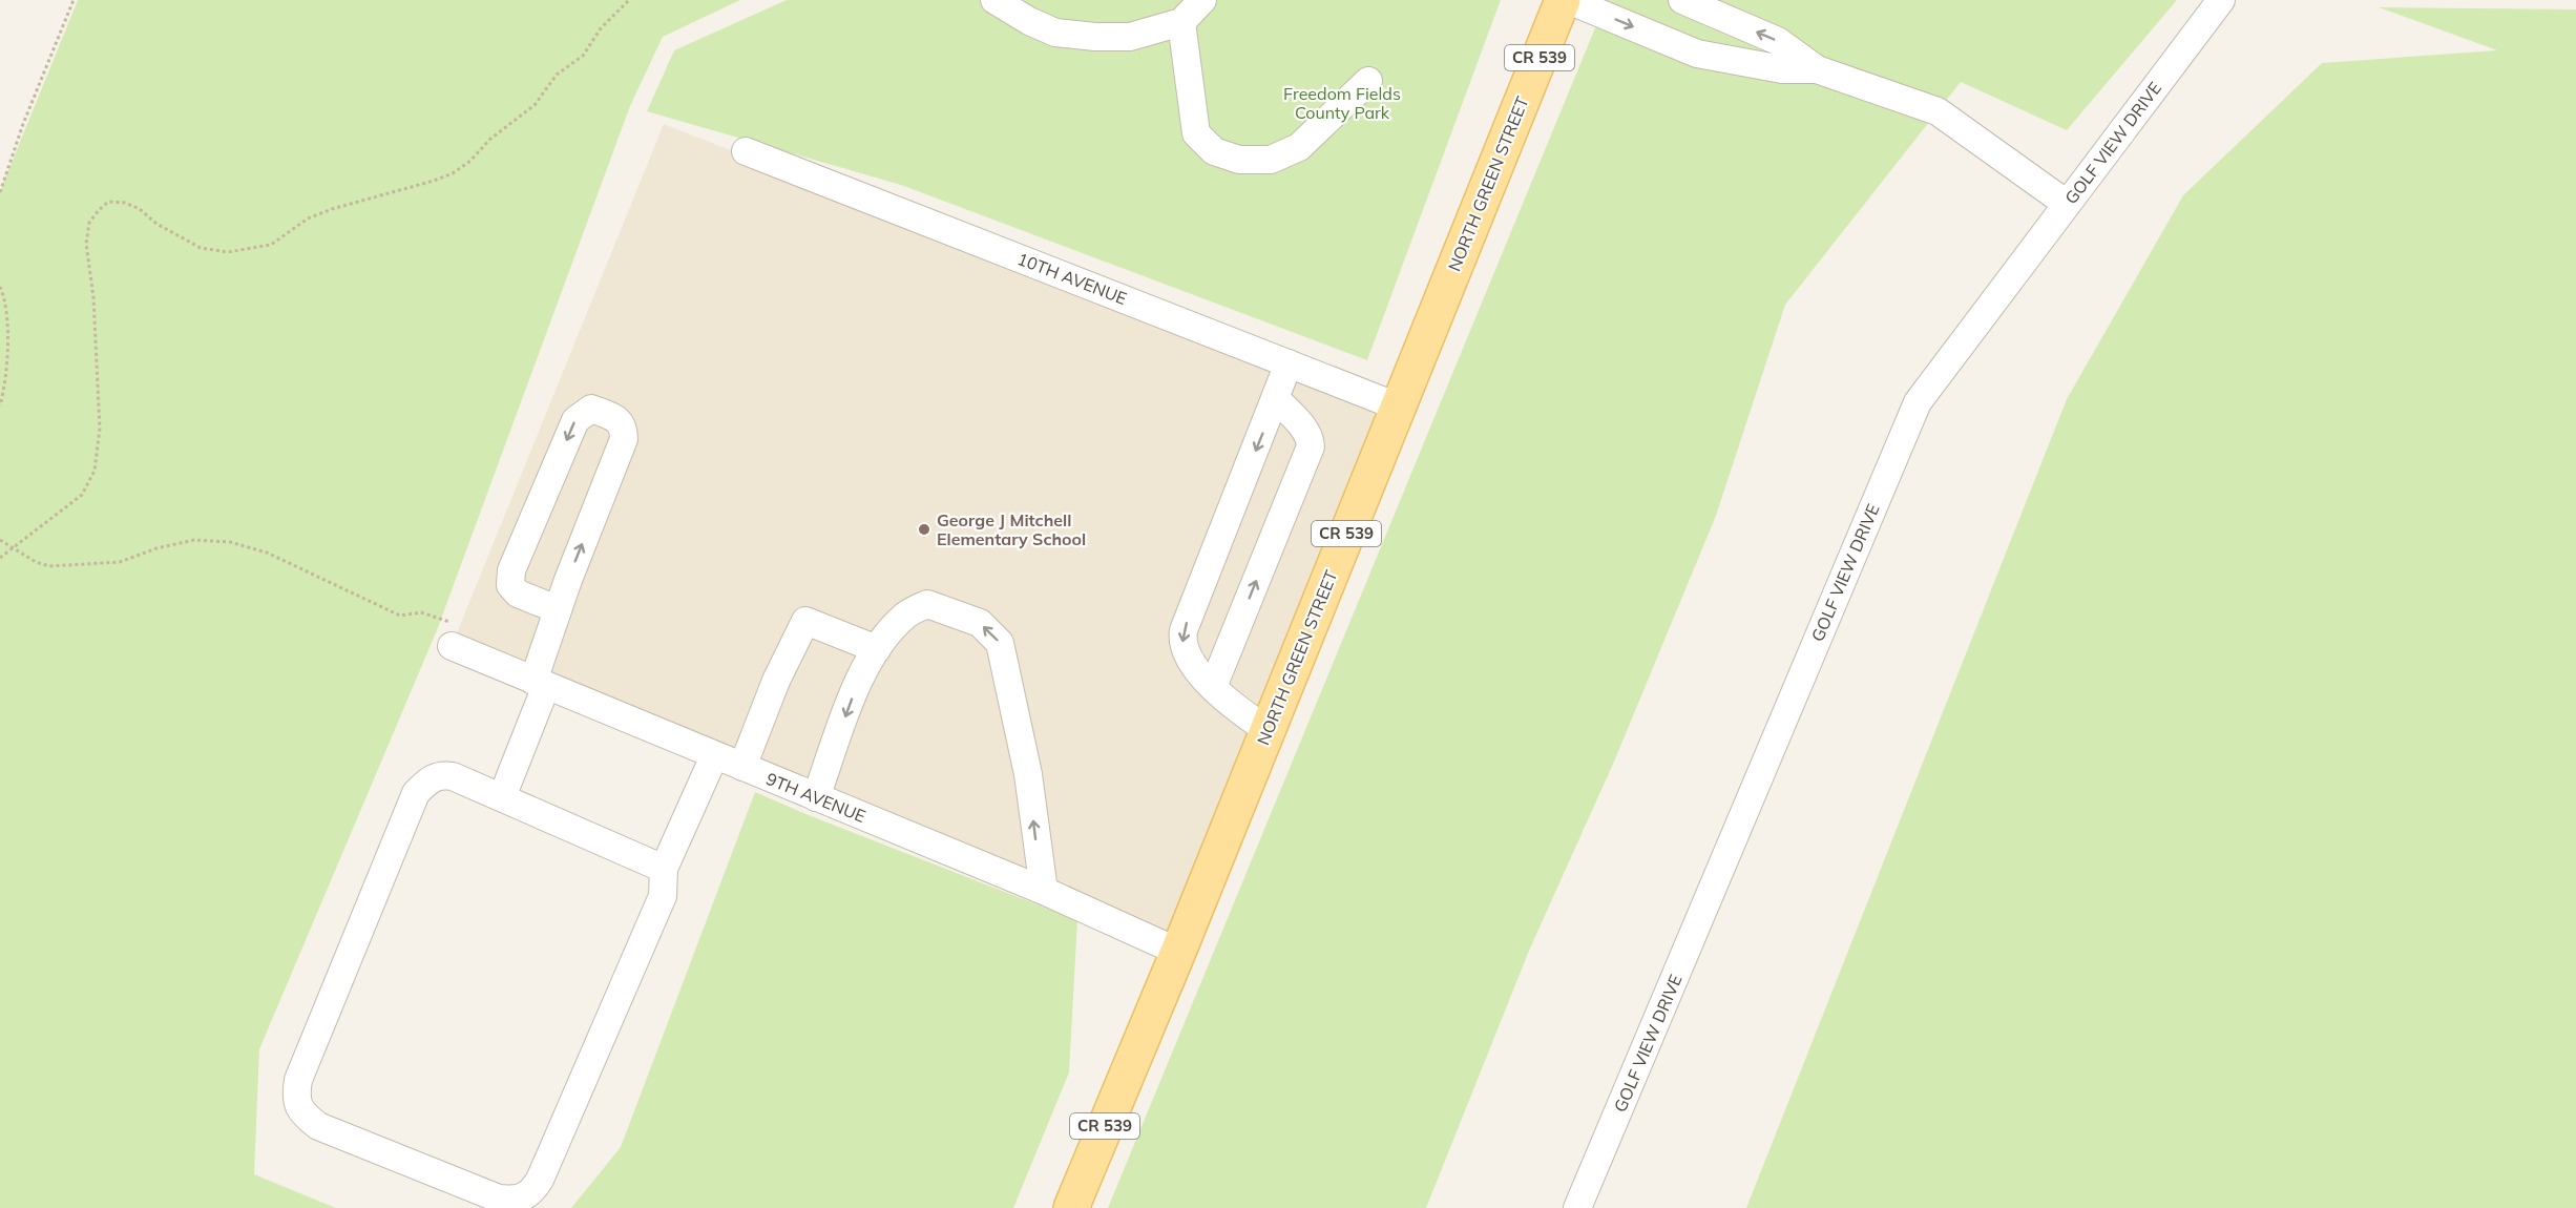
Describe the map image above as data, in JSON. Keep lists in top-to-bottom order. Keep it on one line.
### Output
{"streets":{"main road":["CR 539","NORTH GREEN STREET"],"street":["GOLF VIEW DRIVE","10TH AVENUE","9TH AVENUE"]},"crossings":[["NORTH GREEN STREET","10TH AVENUE"],["NORTH GREEN STREET","9TH AVENUE"]],"parks":["Freedom Fields County Park"],"places":["George J Mitchell Elementary School"]}
